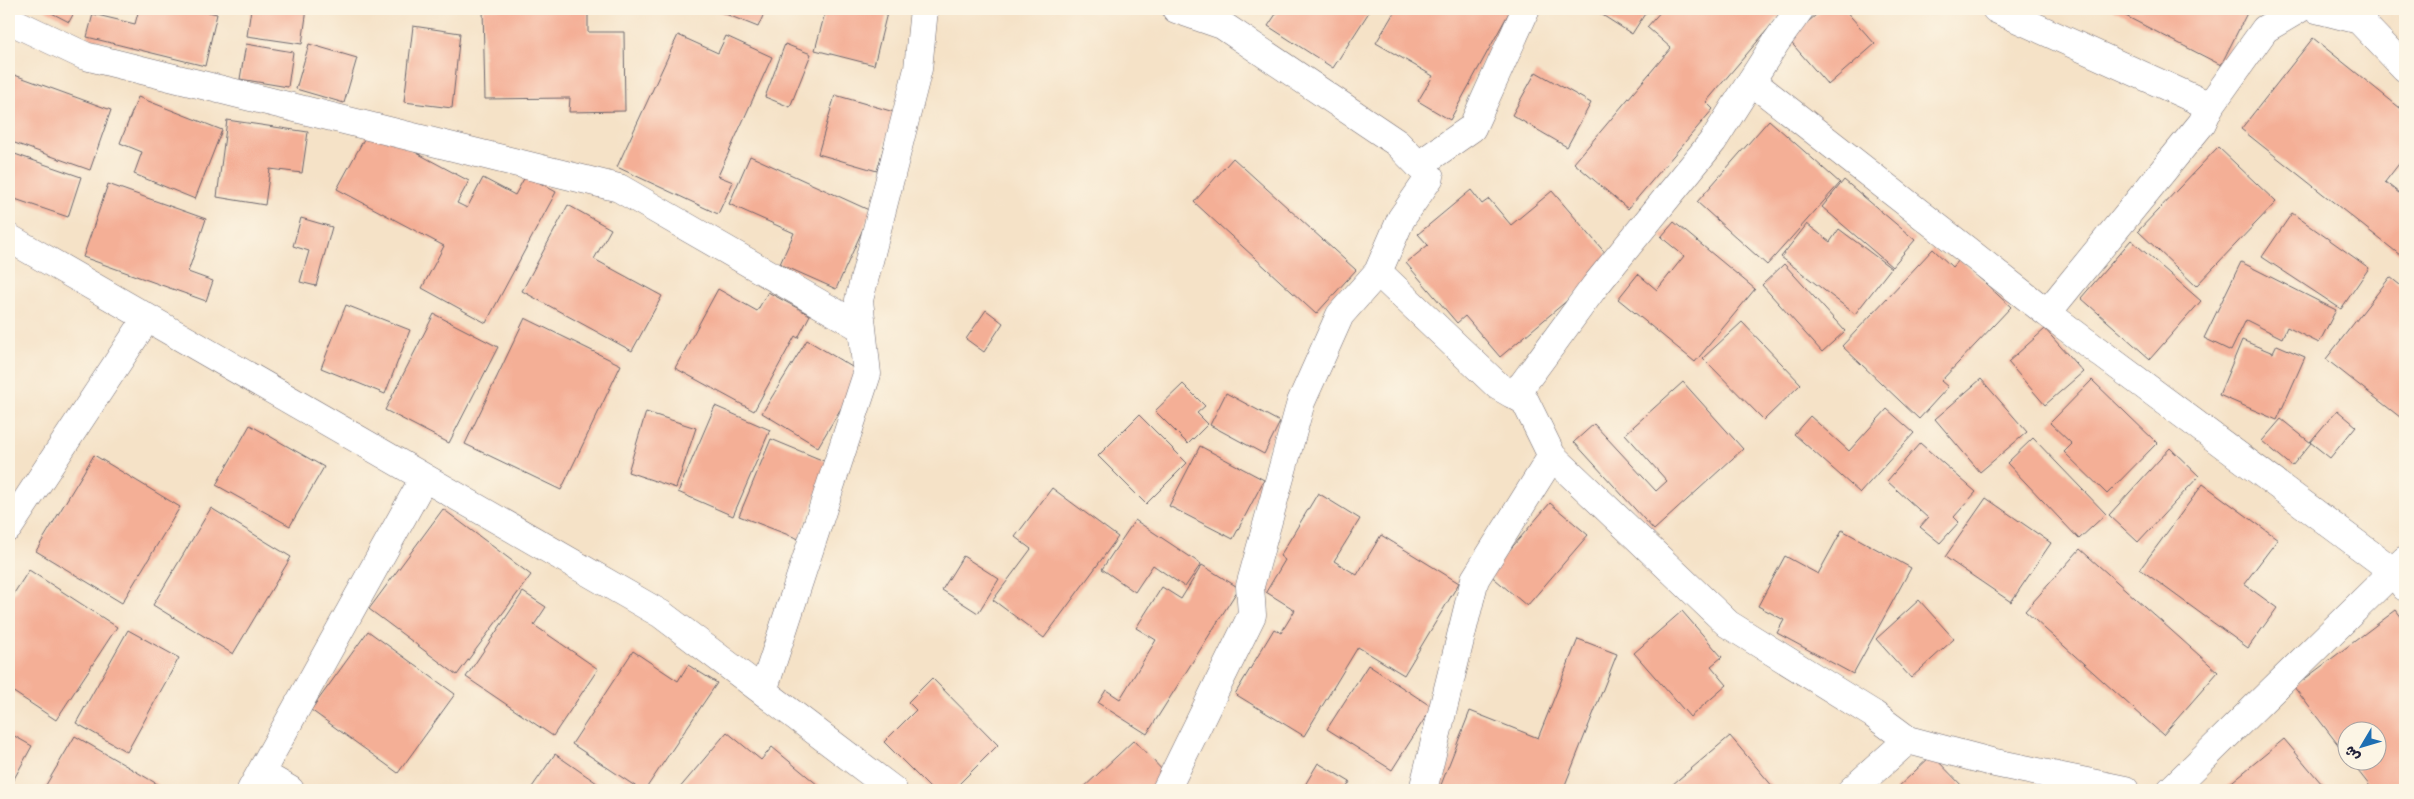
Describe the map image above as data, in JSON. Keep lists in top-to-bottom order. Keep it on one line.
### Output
{"north":"bottom left"}
